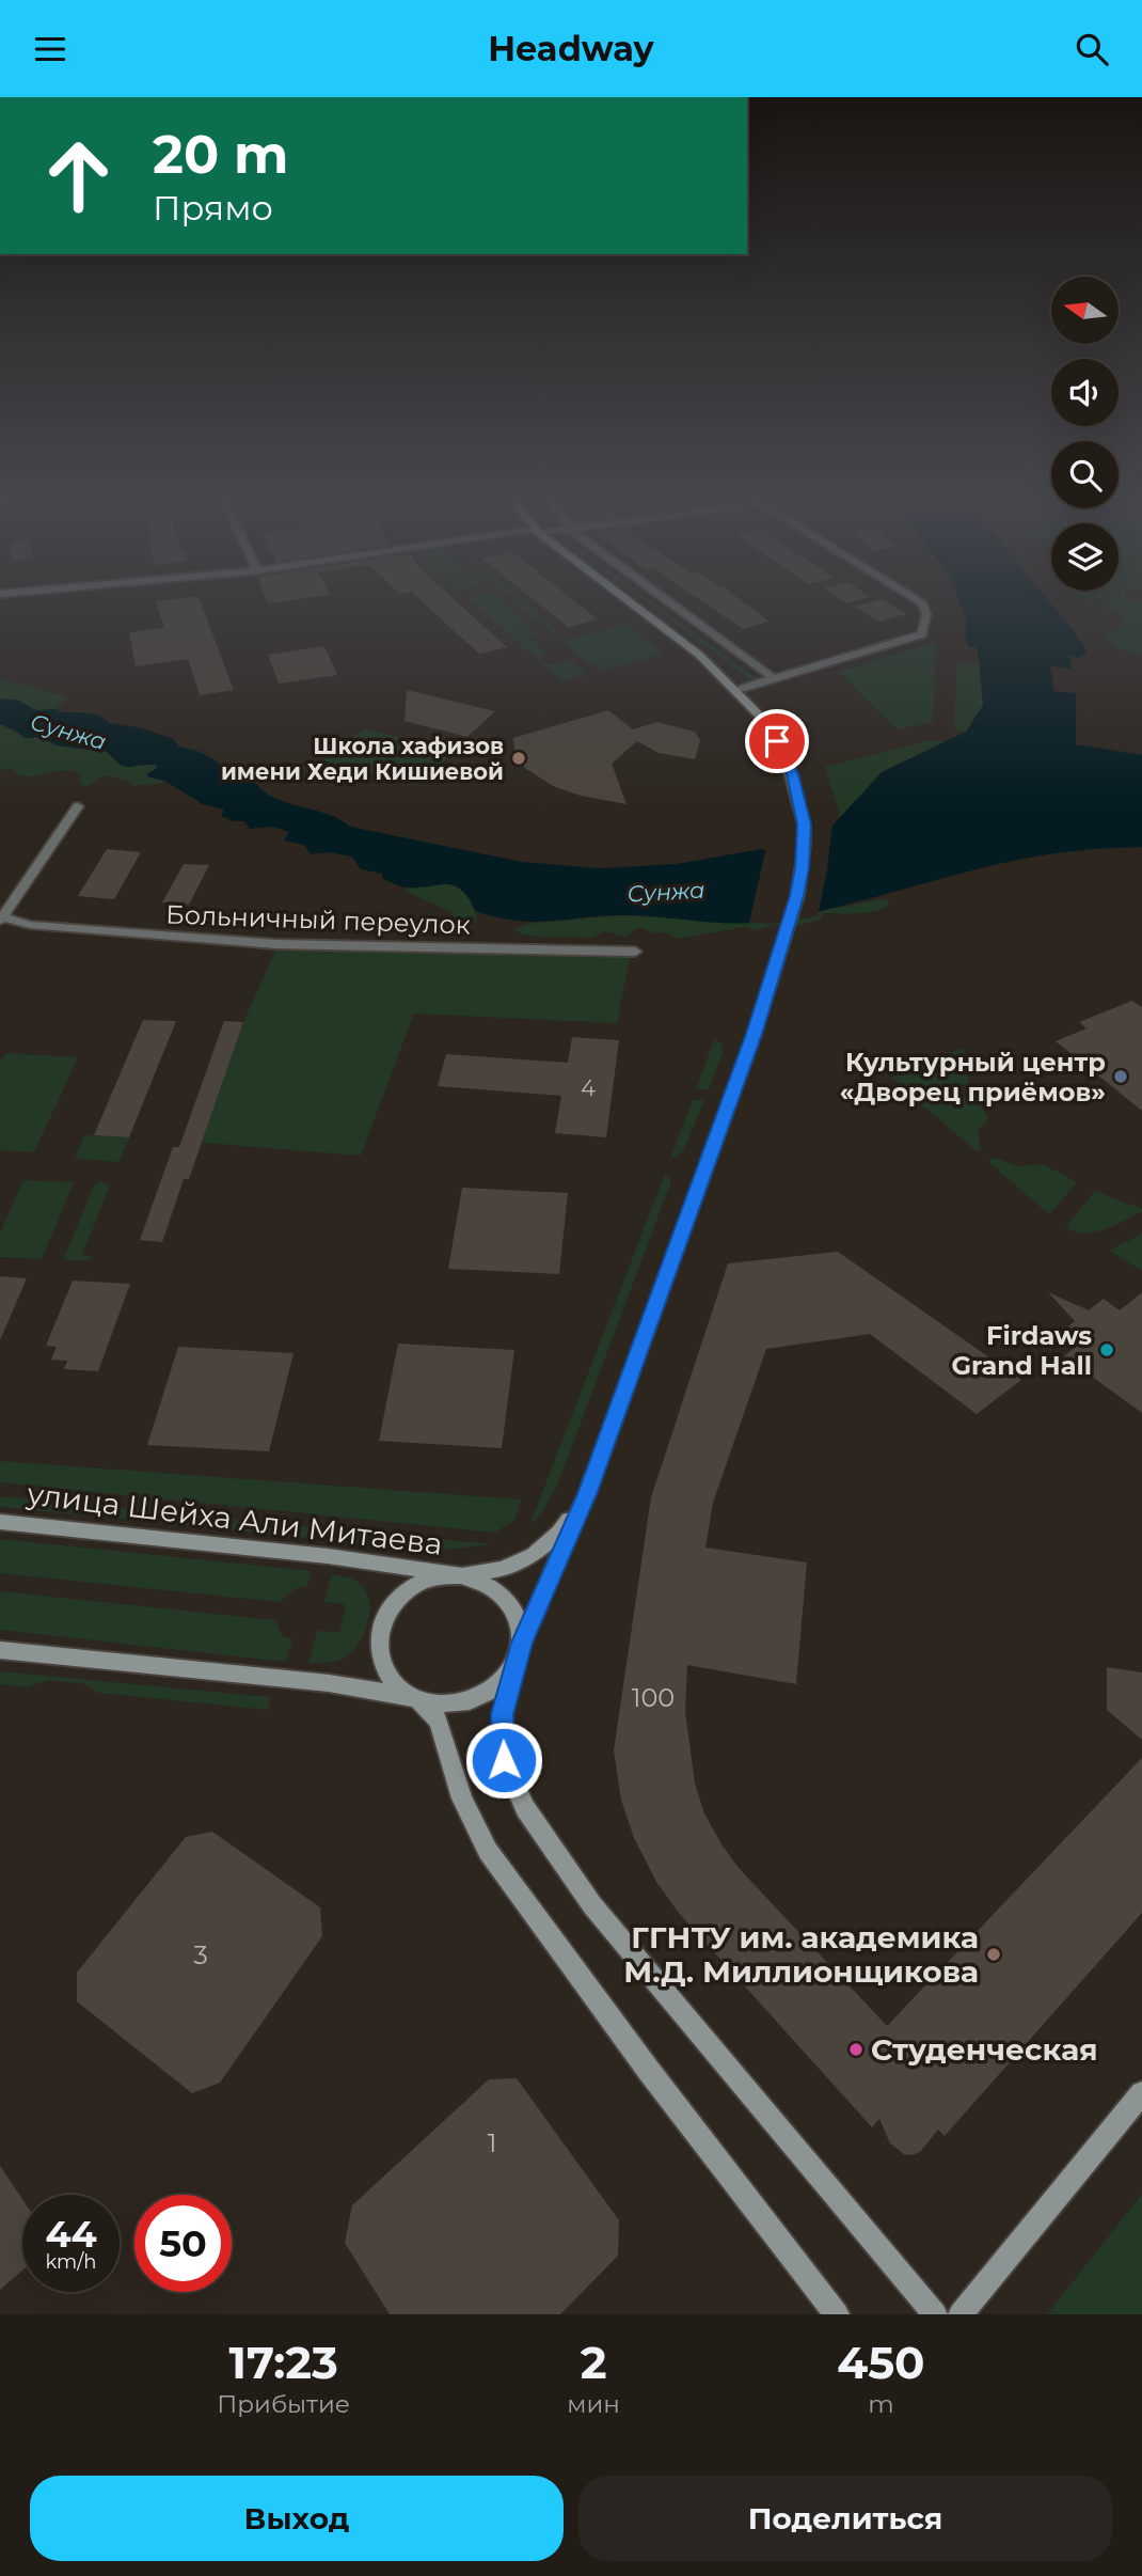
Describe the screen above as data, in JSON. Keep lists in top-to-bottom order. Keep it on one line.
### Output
{"streets":{"main road":["улица Шейха Али Митаева"],"street":["Больничный переулок"]},"water":["Сунжа"],"places":["Школа хафизов имени Хеди Кишиевой","Культурный центр «Дворец приёмов»","Firdaws Grand Hall","ГГНТУ им. академика М.Д. Миллионщикова","Студенческая"],"house_numbers":["4","100","3","1"],"north":"left","page":{"header":"Headway","turn":["20 m","Прямо"],"speed":"44 km/h","limit":"50","eta":["17:23","Прибытие","2","мин","450","m"],"buttons":["Выход","Поделиться"]}}
